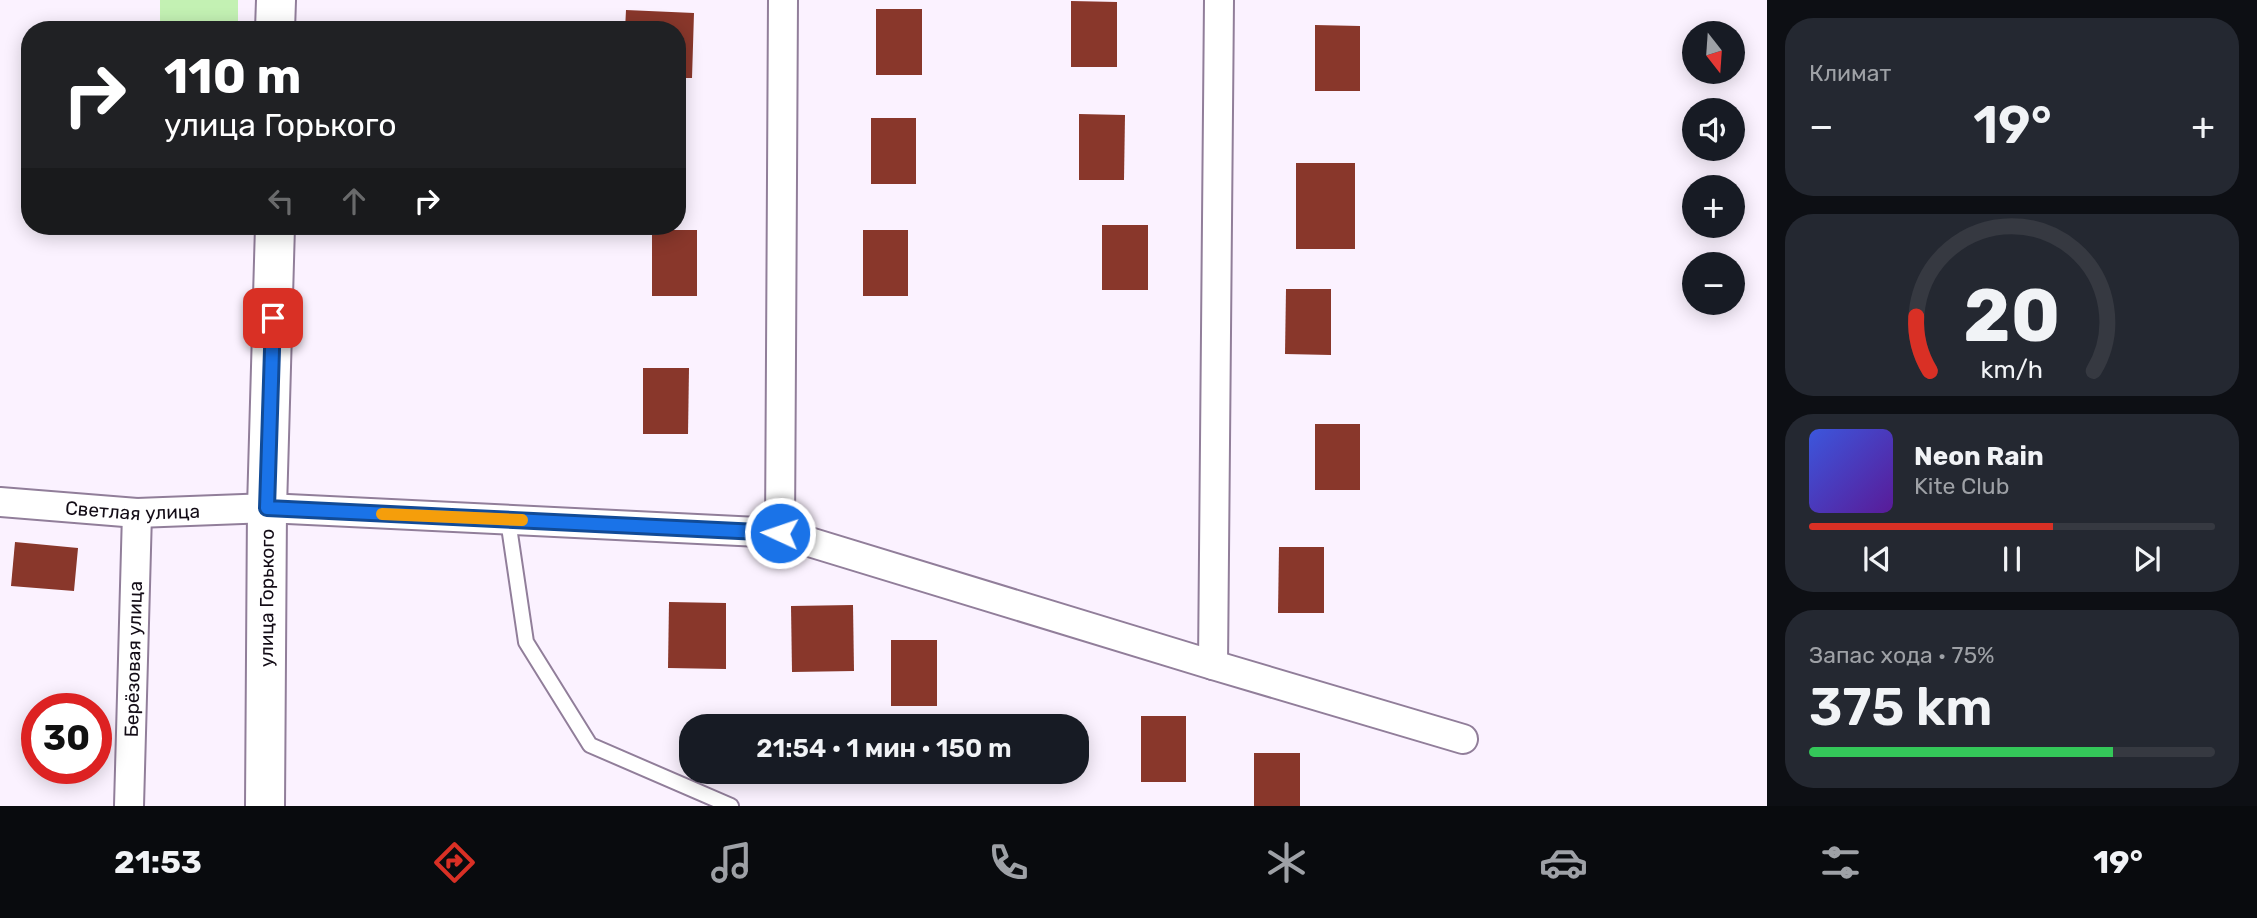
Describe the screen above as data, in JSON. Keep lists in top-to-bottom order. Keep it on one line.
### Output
{"streets":{"main road":["улица Горького"],"street":["Светлая улица","Берёзовая улица"]},"crossings":[["Светлая улица","улица Горького"],["Светлая улица","Берёзовая улица"]],"north":"bottom","page":{"tile":["Климат",["Запас хода · 75%","375 km"]],"map_buttons":["+","−"],"turn":["110 m","улица Горького"],"heat":["−","19°","+"],"song":["Neon Rain","Kite Club"],"limit":"30","trip":"21:54 · 1 мин · 150 m","tabs":["21:53","19°"],"gauge":["20","km/h"]}}
